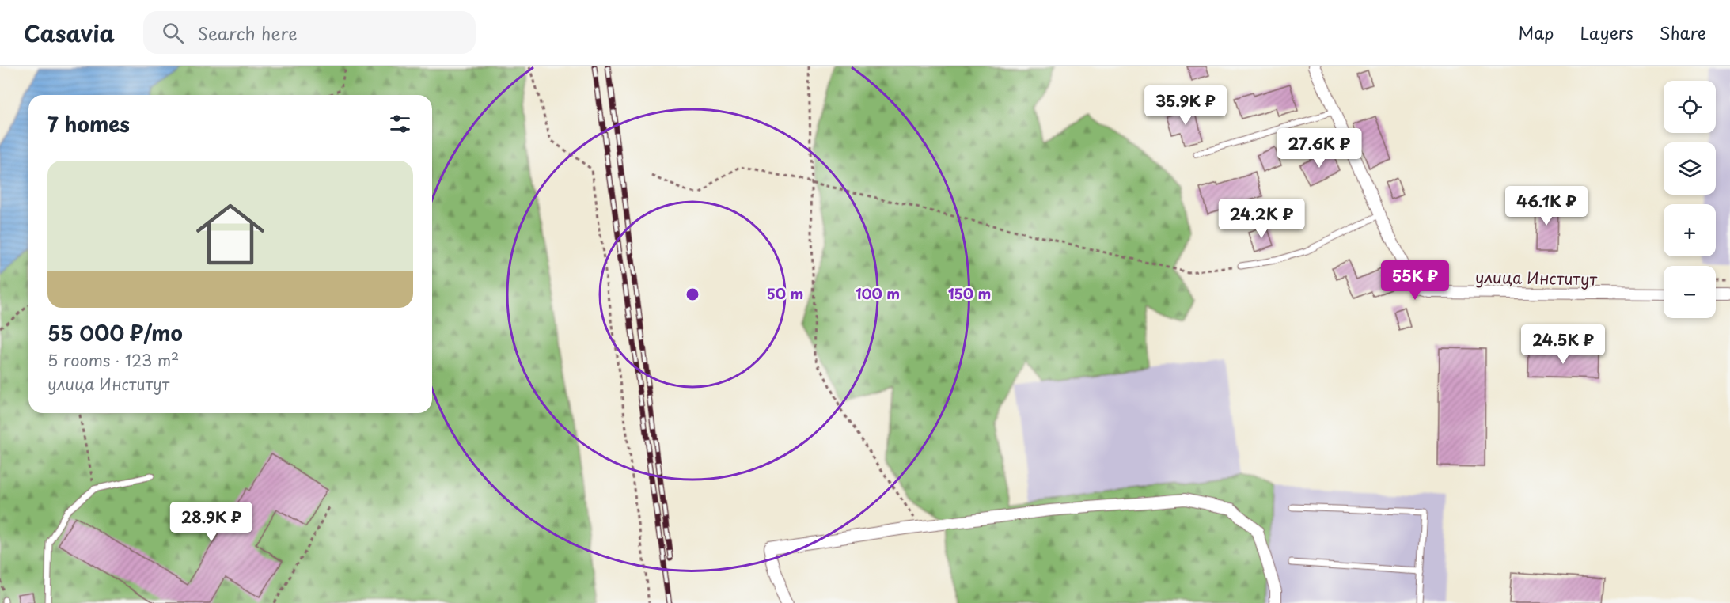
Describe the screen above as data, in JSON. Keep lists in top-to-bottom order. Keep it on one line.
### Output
{"streets":{"street":["улица Институт"]},"page":{"header":"Casavia","search":"Search here","nav":["Map","Layers","Share"],"map_buttons":["+","−"],"price":["35.9K ₽","27.6K ₽","46.1K ₽","24.2K ₽","55K ₽","24.5K ₽","28.9K ₽"],"heading":"7 homes","list":[{"name":"55 000 ₽/mo","note":"5 rooms · 123 m² · улица Институт"}]},"rings":["50 m","100 m","150 m"]}
